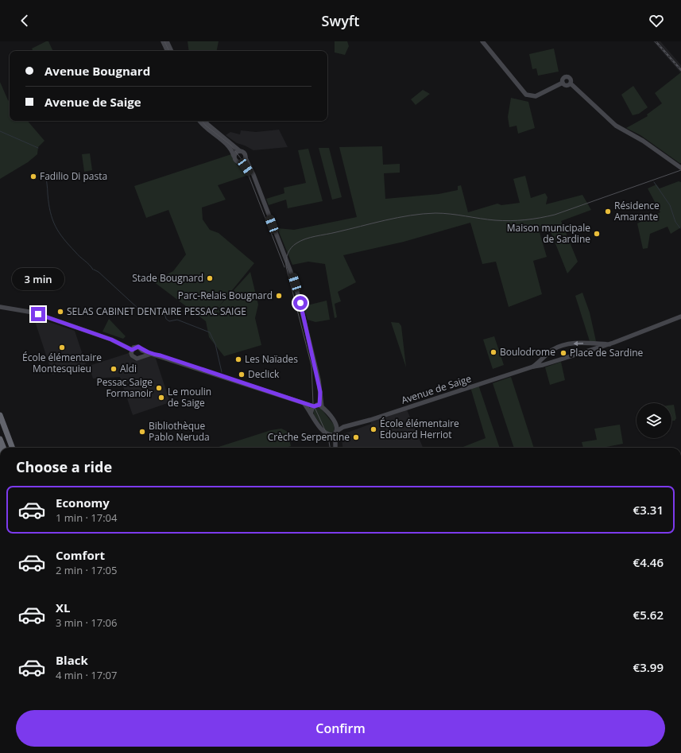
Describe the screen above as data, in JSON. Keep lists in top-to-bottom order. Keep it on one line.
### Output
{"streets":{"street":["Avenue de Saige"]},"places":["Fadilio Di pasta","Résidence Amarante","Maison municipale de Sardine","Stade Bougnard","Parc-Relais Bougnard","SELAS CABINET DENTAIRE PESSAC SAIGE","École élémentaire Montesquieu","Boulodrome","Place de Sardine","Les Naïades","Aldi","Declick","Pessac Saige Formanoir","Le moulin de Saige","École élémentaire Edouard Herriot","Bibliothèque Pablo Neruda","Crèche Serpentine"],"page":{"header":"Swyft","banner":["Avenue Bougnard","Avenue de Saige"],"bubble":"3 min","heading":"Choose a ride","list":[{"name":"Economy","note":"1 min · 17:04","value":"€3.31"},{"name":"Comfort","note":"2 min · 17:05","value":"€4.46"},{"name":"XL","note":"3 min · 17:06","value":"€5.62"},{"name":"Black","note":"4 min · 17:07","value":"€3.99"}],"buttons":"Confirm"}}
